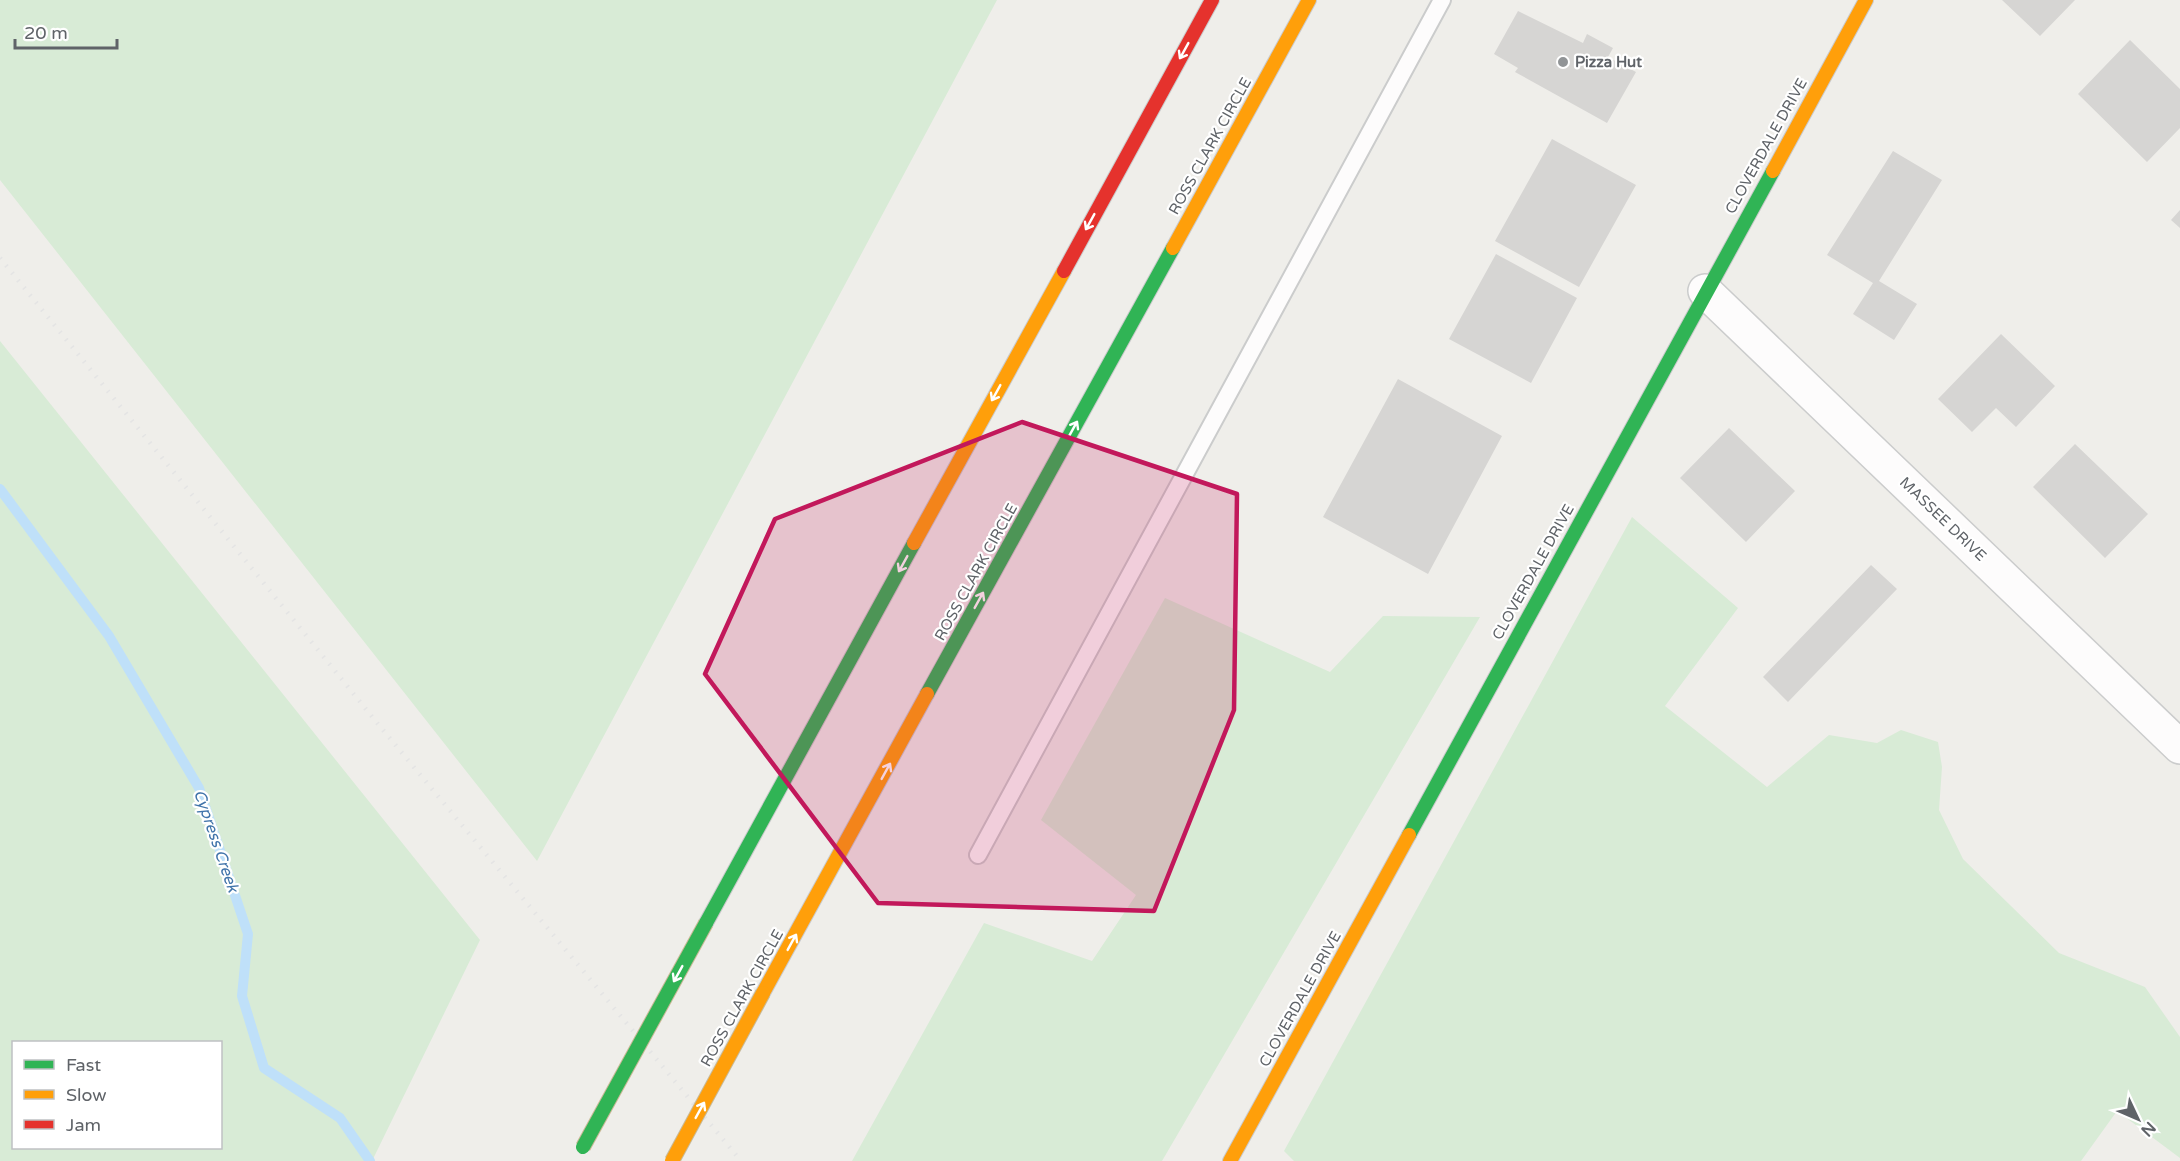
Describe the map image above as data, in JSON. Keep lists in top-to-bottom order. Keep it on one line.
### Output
{"streets":{"main road":["ROSS CLARK CIRCLE","CLOVERDALE DRIVE"],"street":["MASSEE DRIVE"]},"crossings":[["CLOVERDALE DRIVE","MASSEE DRIVE"]],"water":["Cypress Creek"],"places":["Pizza Hut"],"legend":["Fast","Slow","Jam"],"scale_bar":"20 m","north":"bottom right"}
